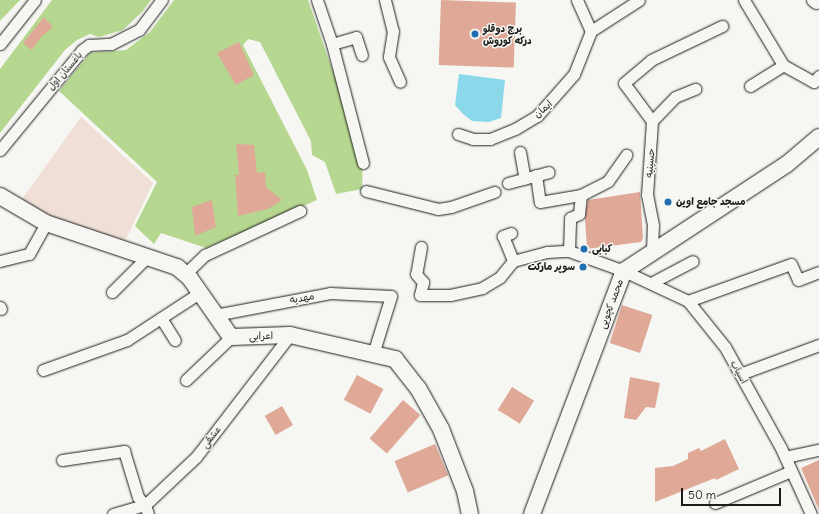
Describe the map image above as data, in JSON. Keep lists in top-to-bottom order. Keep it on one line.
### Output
{"streets":{"street":["باغستان اول","ایمان","حسینیه","مهدیه","محمد کچویی","اعرابی","اسیاب","عشقی"]},"crossings":[["حسینیه","محمد کچویی"],["مهدیه","اعرابی"],["محمد کچویی","اسیاب"],["اعرابی","عشقی"]],"places":["برج دوقلو درکه کوروش","مسجد جامع اوین","کبابی","سوپر مارکت"],"scale_bar":"50 m"}
